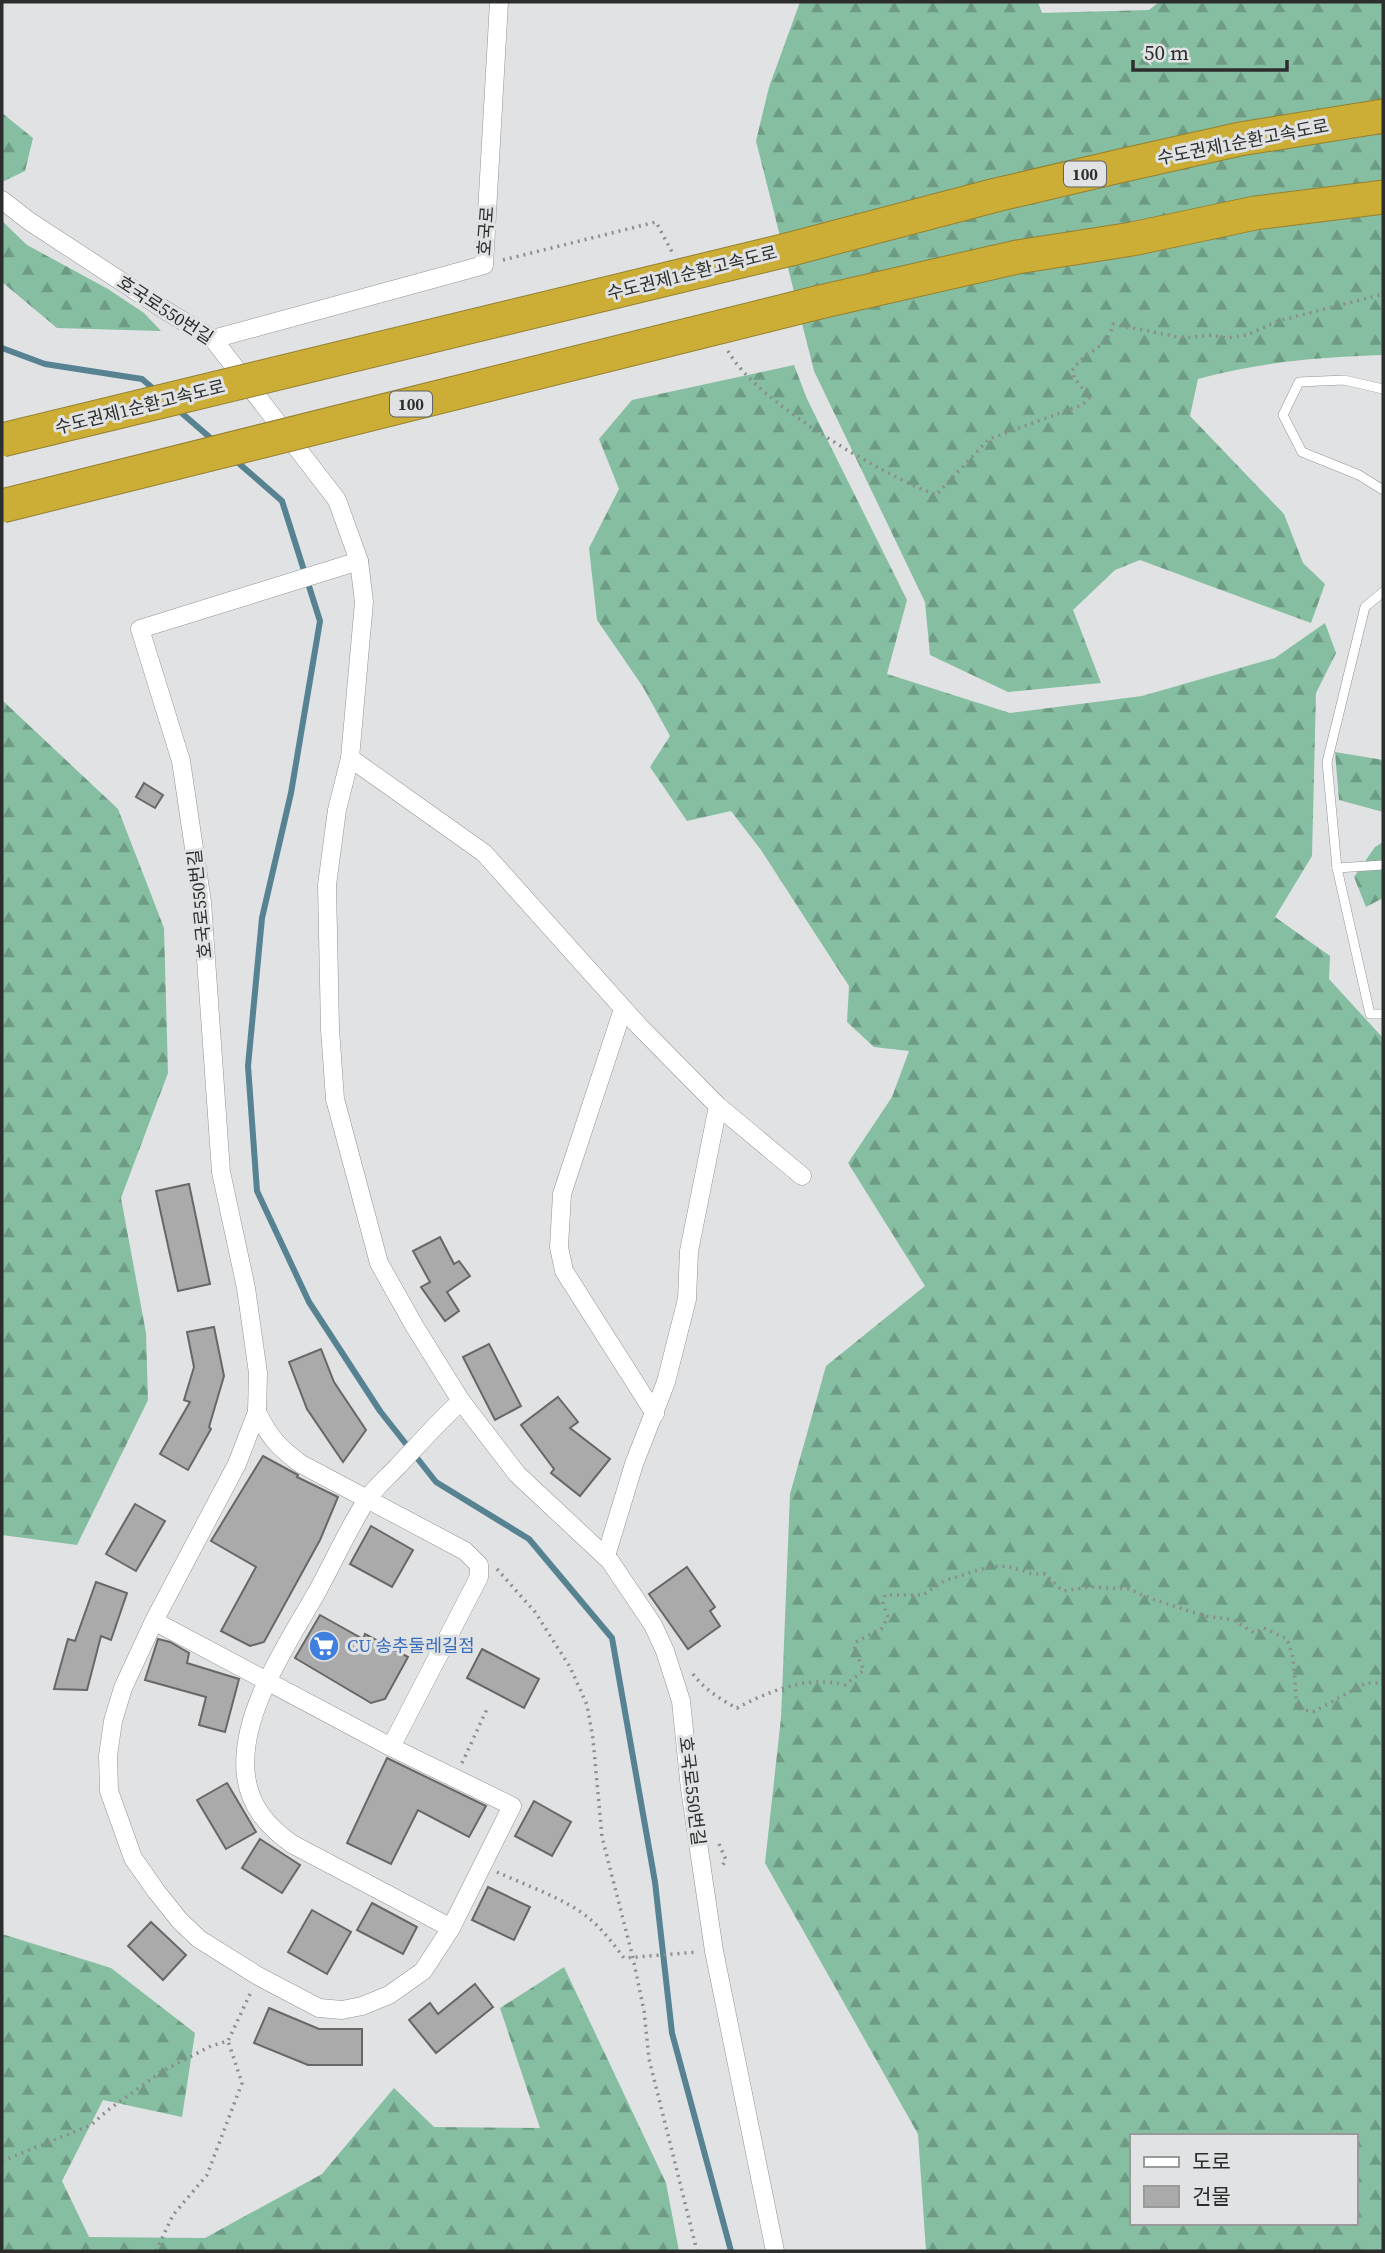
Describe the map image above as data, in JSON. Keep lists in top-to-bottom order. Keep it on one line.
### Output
{"streets":{"highway":["수도권제1순환고속도로","100"],"street":["호국로","호국로550번길"]},"crossings":[["호국로","호국로550번길"]],"places":{"supermarket":["CU 송추둘레길점"]},"legend":["도로","건물"],"scale_bar":"50 m"}
